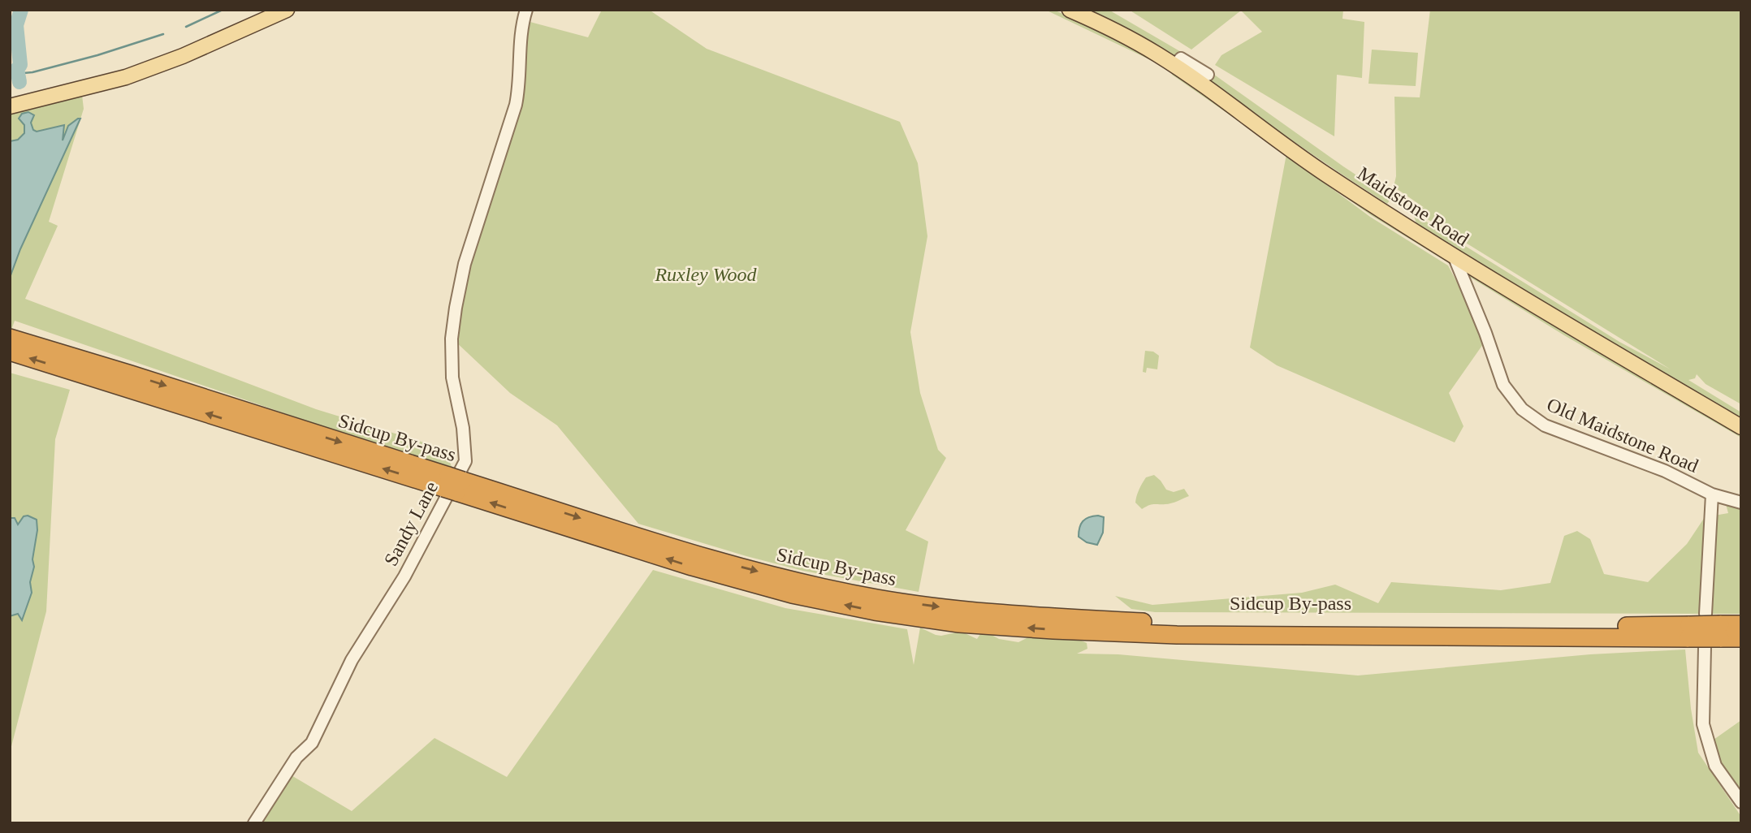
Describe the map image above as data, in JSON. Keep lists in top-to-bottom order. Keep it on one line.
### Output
{"streets":{"highway":["Sidcup By-pass"],"main road":["Maidstone Road"],"street":["Old Maidstone Road","Sandy Lane"]},"crossings":[["Maidstone Road","Old Maidstone Road"]],"parks":["Ruxley Wood"]}
